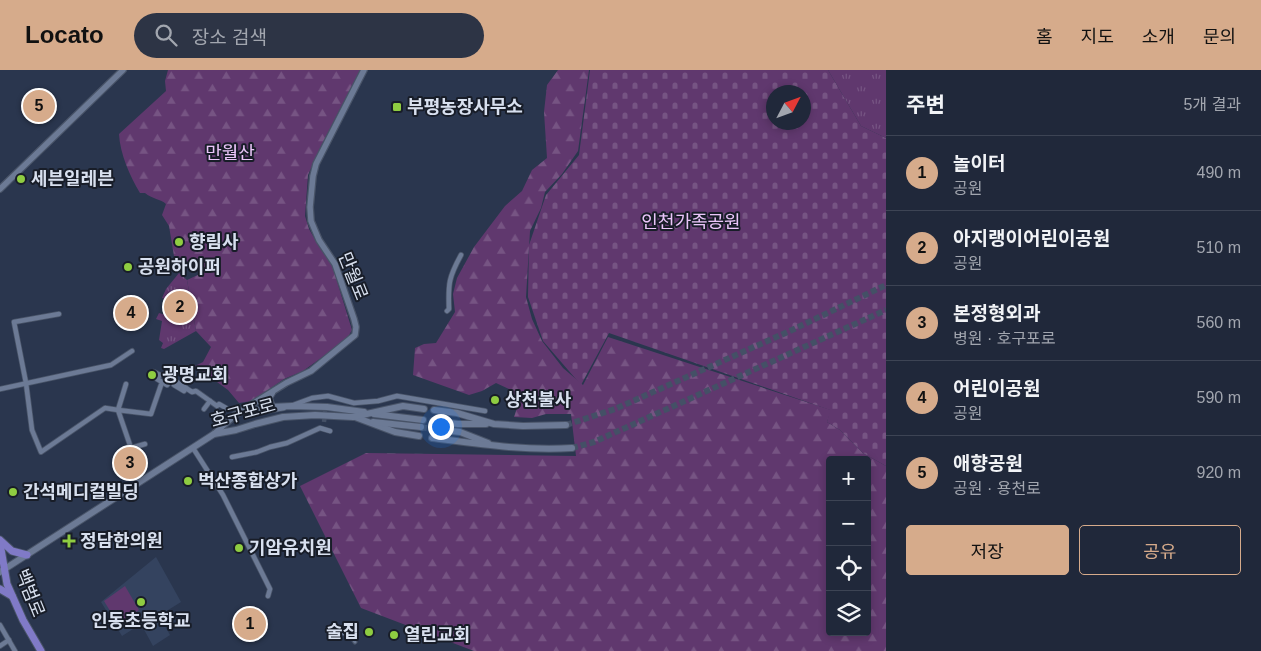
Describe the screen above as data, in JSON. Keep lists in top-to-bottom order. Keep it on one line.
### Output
{"streets":{"main road":["호구포로","백범로"],"street":["만월로"]},"crossings":[["만월로","호구포로"],["호구포로","백범로"]],"parks":["만월산","인천가족공원"],"places":{"transit":["부평농장사무소"],"other":["세븐일레븐","향림사","공원하이퍼","광명교회","상천불사","벅산종합상가","간석메디컬빌딩","기암유치원","인동초등학교","술집","열린교회"],"health":["정담한의원"]},"north":"top right","page":{"header":"Locato","search":"장소 검색","nav":["홈","지도","소개","문의"],"heading":["주변","5개 결과"],"pins":["5","2","4","3","1"],"list":[{"mark":"1","name":"놀이터","note":"공원","value":"490 m"},{"mark":"2","name":"아지랭이어린이공원","note":"공원","value":"510 m"},{"mark":"3","name":"본정형외과","note":"병원 · 호구포로","value":"560 m"},{"mark":"4","name":"어린이공원","note":"공원","value":"590 m"},{"mark":"5","name":"애향공원","note":"공원 · 용천로","value":"920 m"}],"map_buttons":["+","−"],"buttons":["저장","공유"]}}
